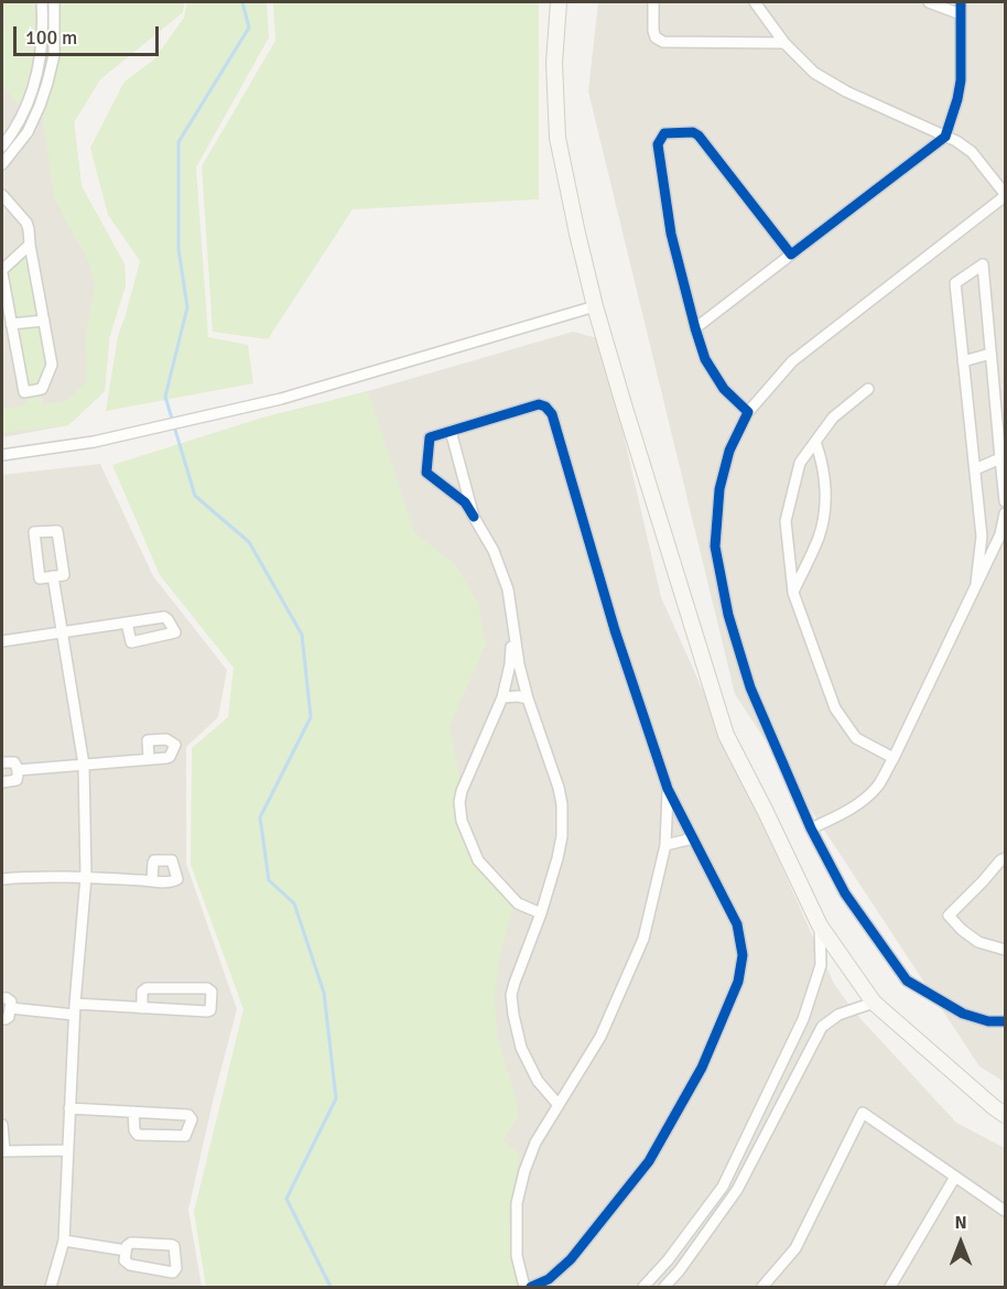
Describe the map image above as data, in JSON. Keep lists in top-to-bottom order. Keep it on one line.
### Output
{"scale_bar":"100 m","north":"top"}
